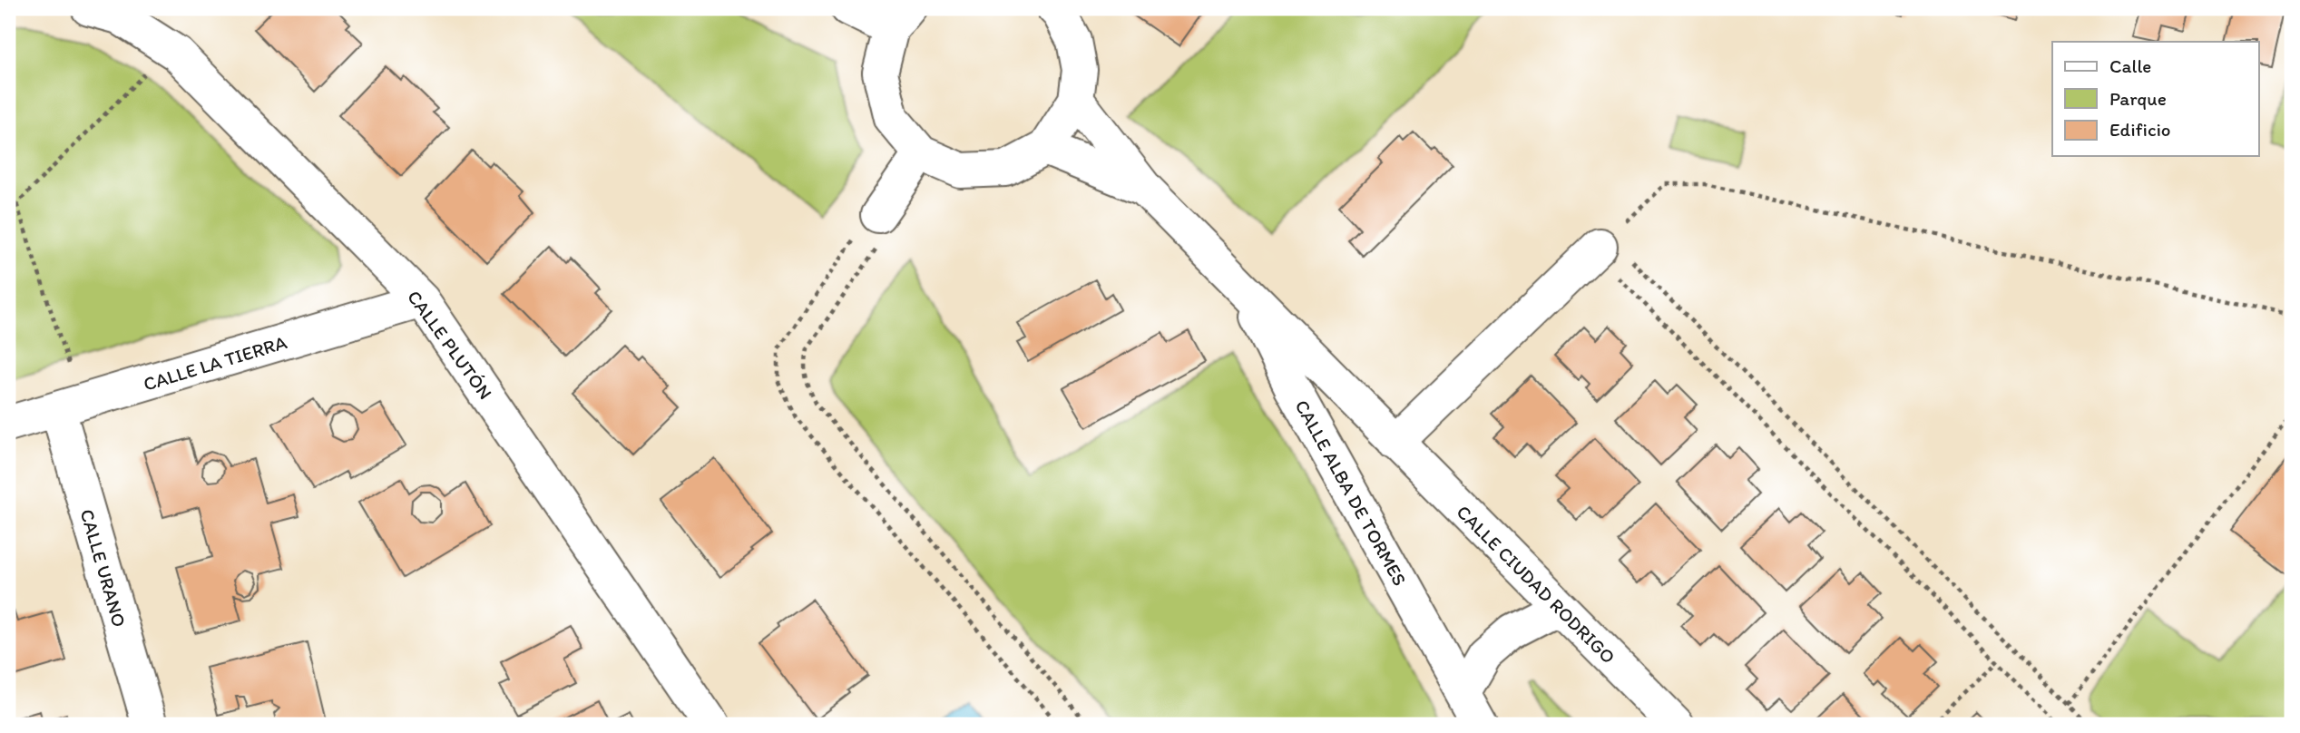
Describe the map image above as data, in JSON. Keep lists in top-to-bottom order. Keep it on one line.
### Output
{"streets":{"street":["CALLE PLUTÓN","CALLE LA TIERRA","CALLE ALBA DE TORMES","CALLE URANO","CALLE CIUDAD RODRIGO"]},"crossings":[["CALLE PLUTÓN","CALLE LA TIERRA"],["CALLE LA TIERRA","CALLE URANO"],["CALLE ALBA DE TORMES","CALLE CIUDAD RODRIGO"]],"legend":["Calle","Parque","Edificio"]}
